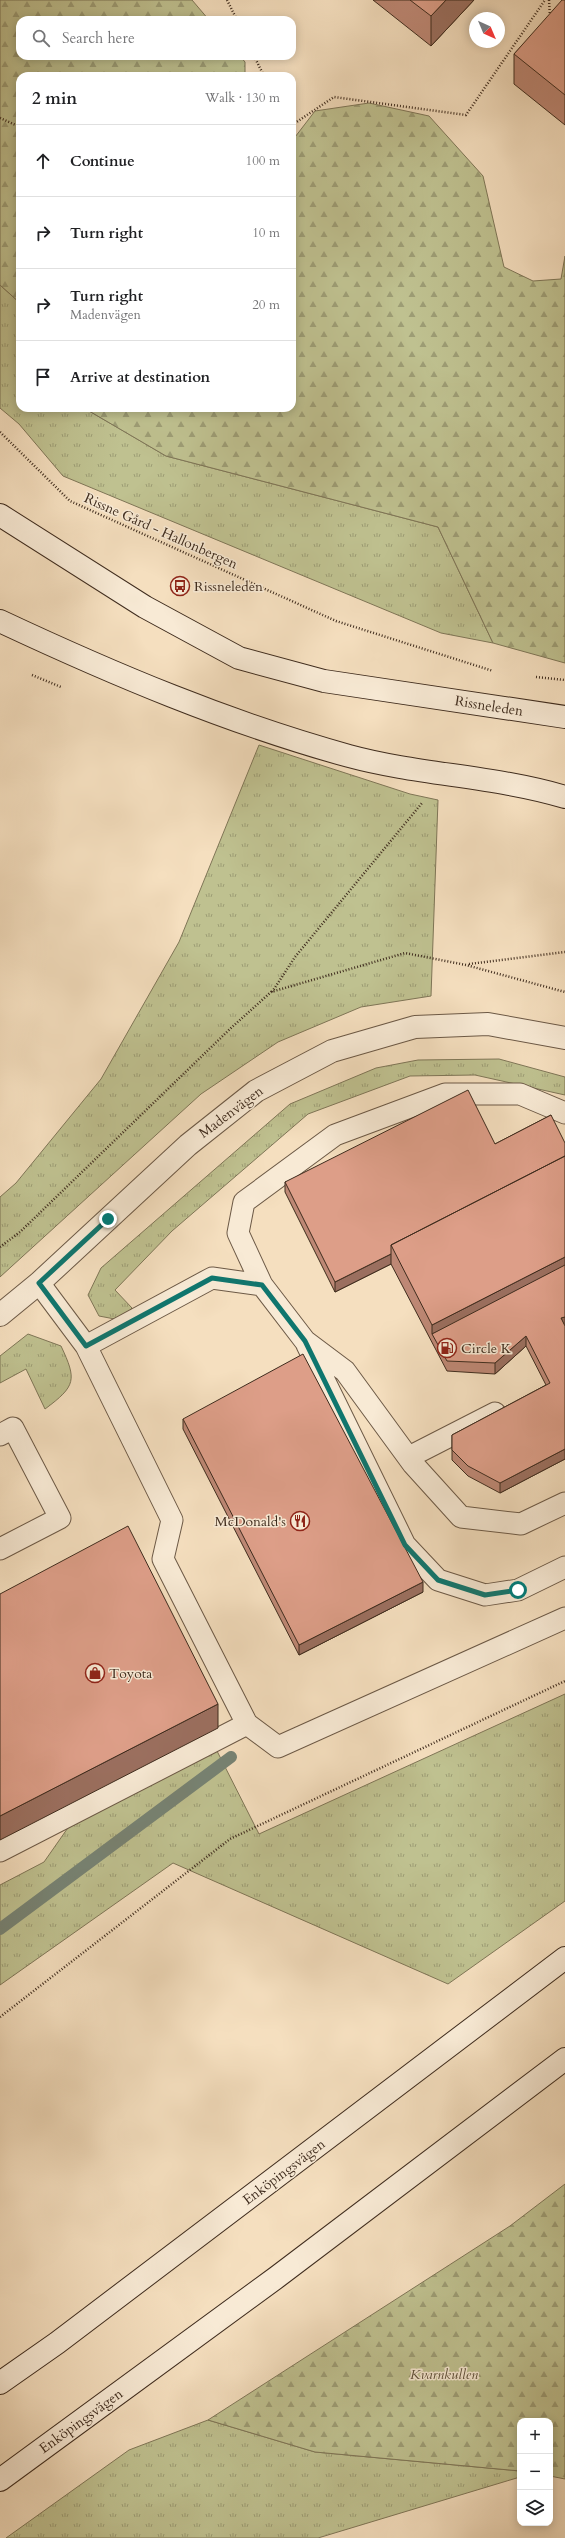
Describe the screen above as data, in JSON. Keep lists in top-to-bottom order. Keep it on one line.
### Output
{"streets":{"street":["Rissneleden","Madenvägen","Enköpingsvägen"],"path":["Rissne Gård - Hallonbergen"]},"parks":["Kvarnkullen"],"places":{"bus stop":["Rissneleden"],"fuel station":["Circle K"],"restaurant":["McDonald's"],"shop":["Toyota"]},"north":"bottom right","page":{"search":"Search here","heading":["2 min","Walk · 130 m"],"list":[["Continue","100 m"],["Turn right","10 m"],["Turn right","Madenvägen","20 m"],"Arrive at destination"],"map_buttons":["+","−"]}}
